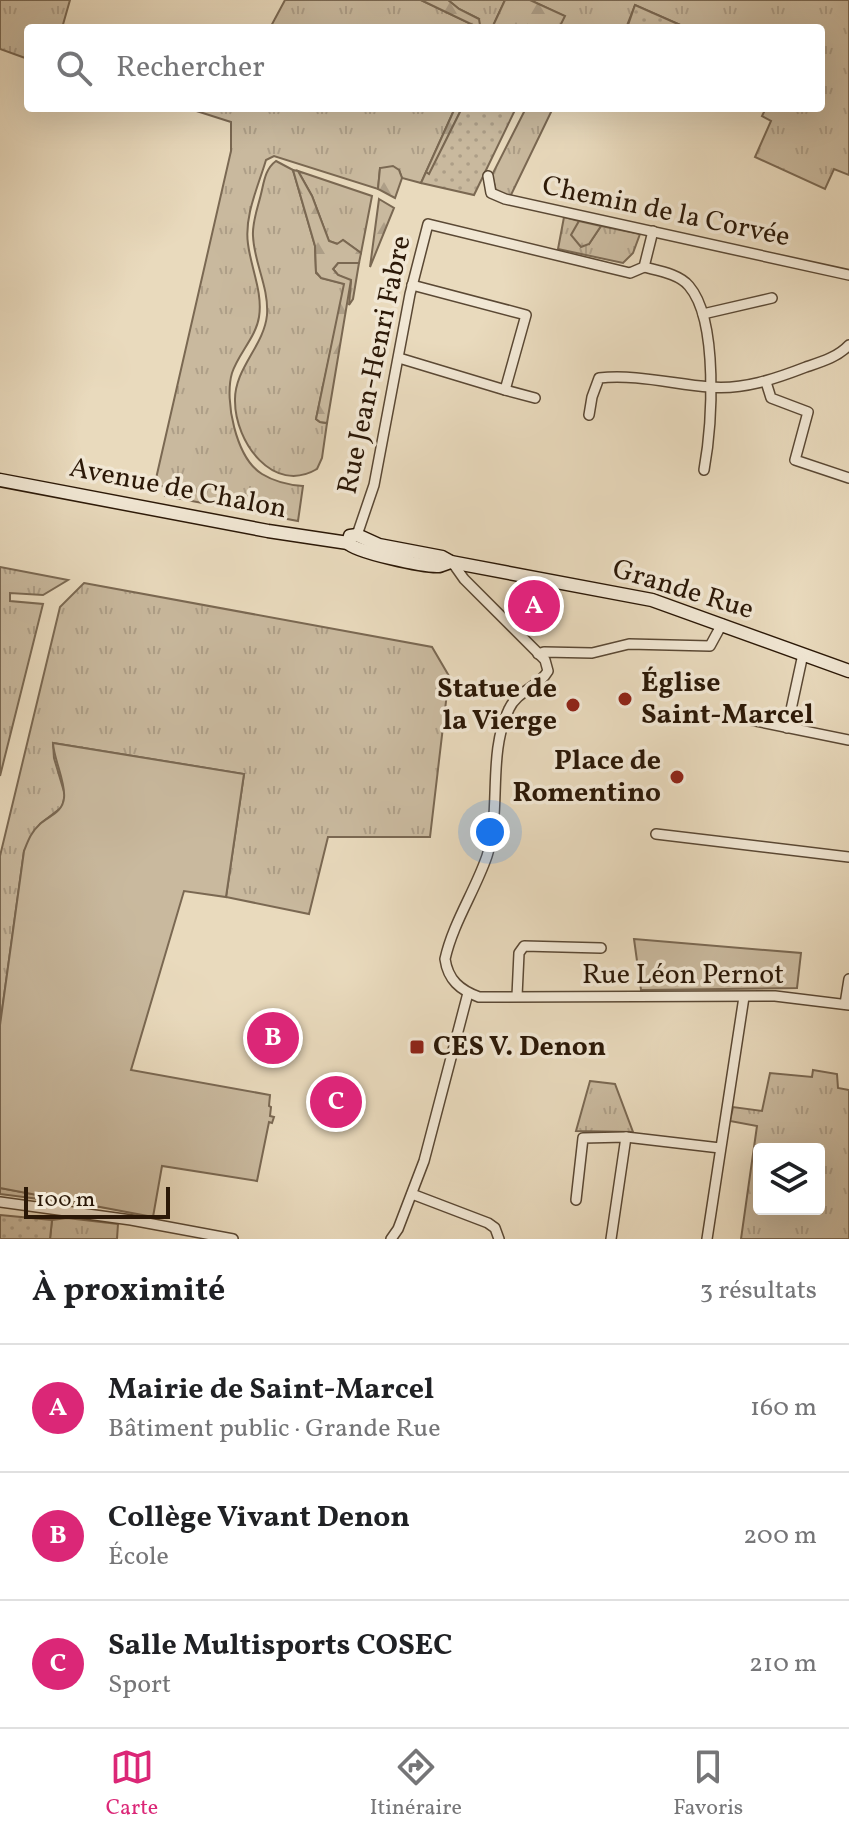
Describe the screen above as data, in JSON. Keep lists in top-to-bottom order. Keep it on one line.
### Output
{"streets":{"main road":["Avenue de Chalon","Grande Rue"],"street":["Chemin de la Corvée","Rue Jean-Henri Fabre","Rue Léon Pernot"]},"crossings":[["Rue Jean-Henri Fabre","Avenue de Chalon"],["Rue Jean-Henri Fabre","Grande Rue"],["Avenue de Chalon","Grande Rue"]],"places":{"other":["Église Saint-Marcel","Statue de la Vierge","Place de Romentino"],"transit":["CES V. Denon"]},"scale_bar":"100 m","page":{"search":"Rechercher","pins":["A","B","C"],"scale":"100 m","heading":["À proximité","3 résultats"],"list":[{"mark":"A","name":"Mairie de Saint-Marcel","note":"Bâtiment public · Grande Rue","value":"160 m"},{"mark":"B","name":"Collège Vivant Denon","note":"École","value":"200 m"},{"mark":"C","name":"Salle Multisports COSEC","note":"Sport","value":"210 m"}],"nav":["Carte","Itinéraire","Favoris"]}}
